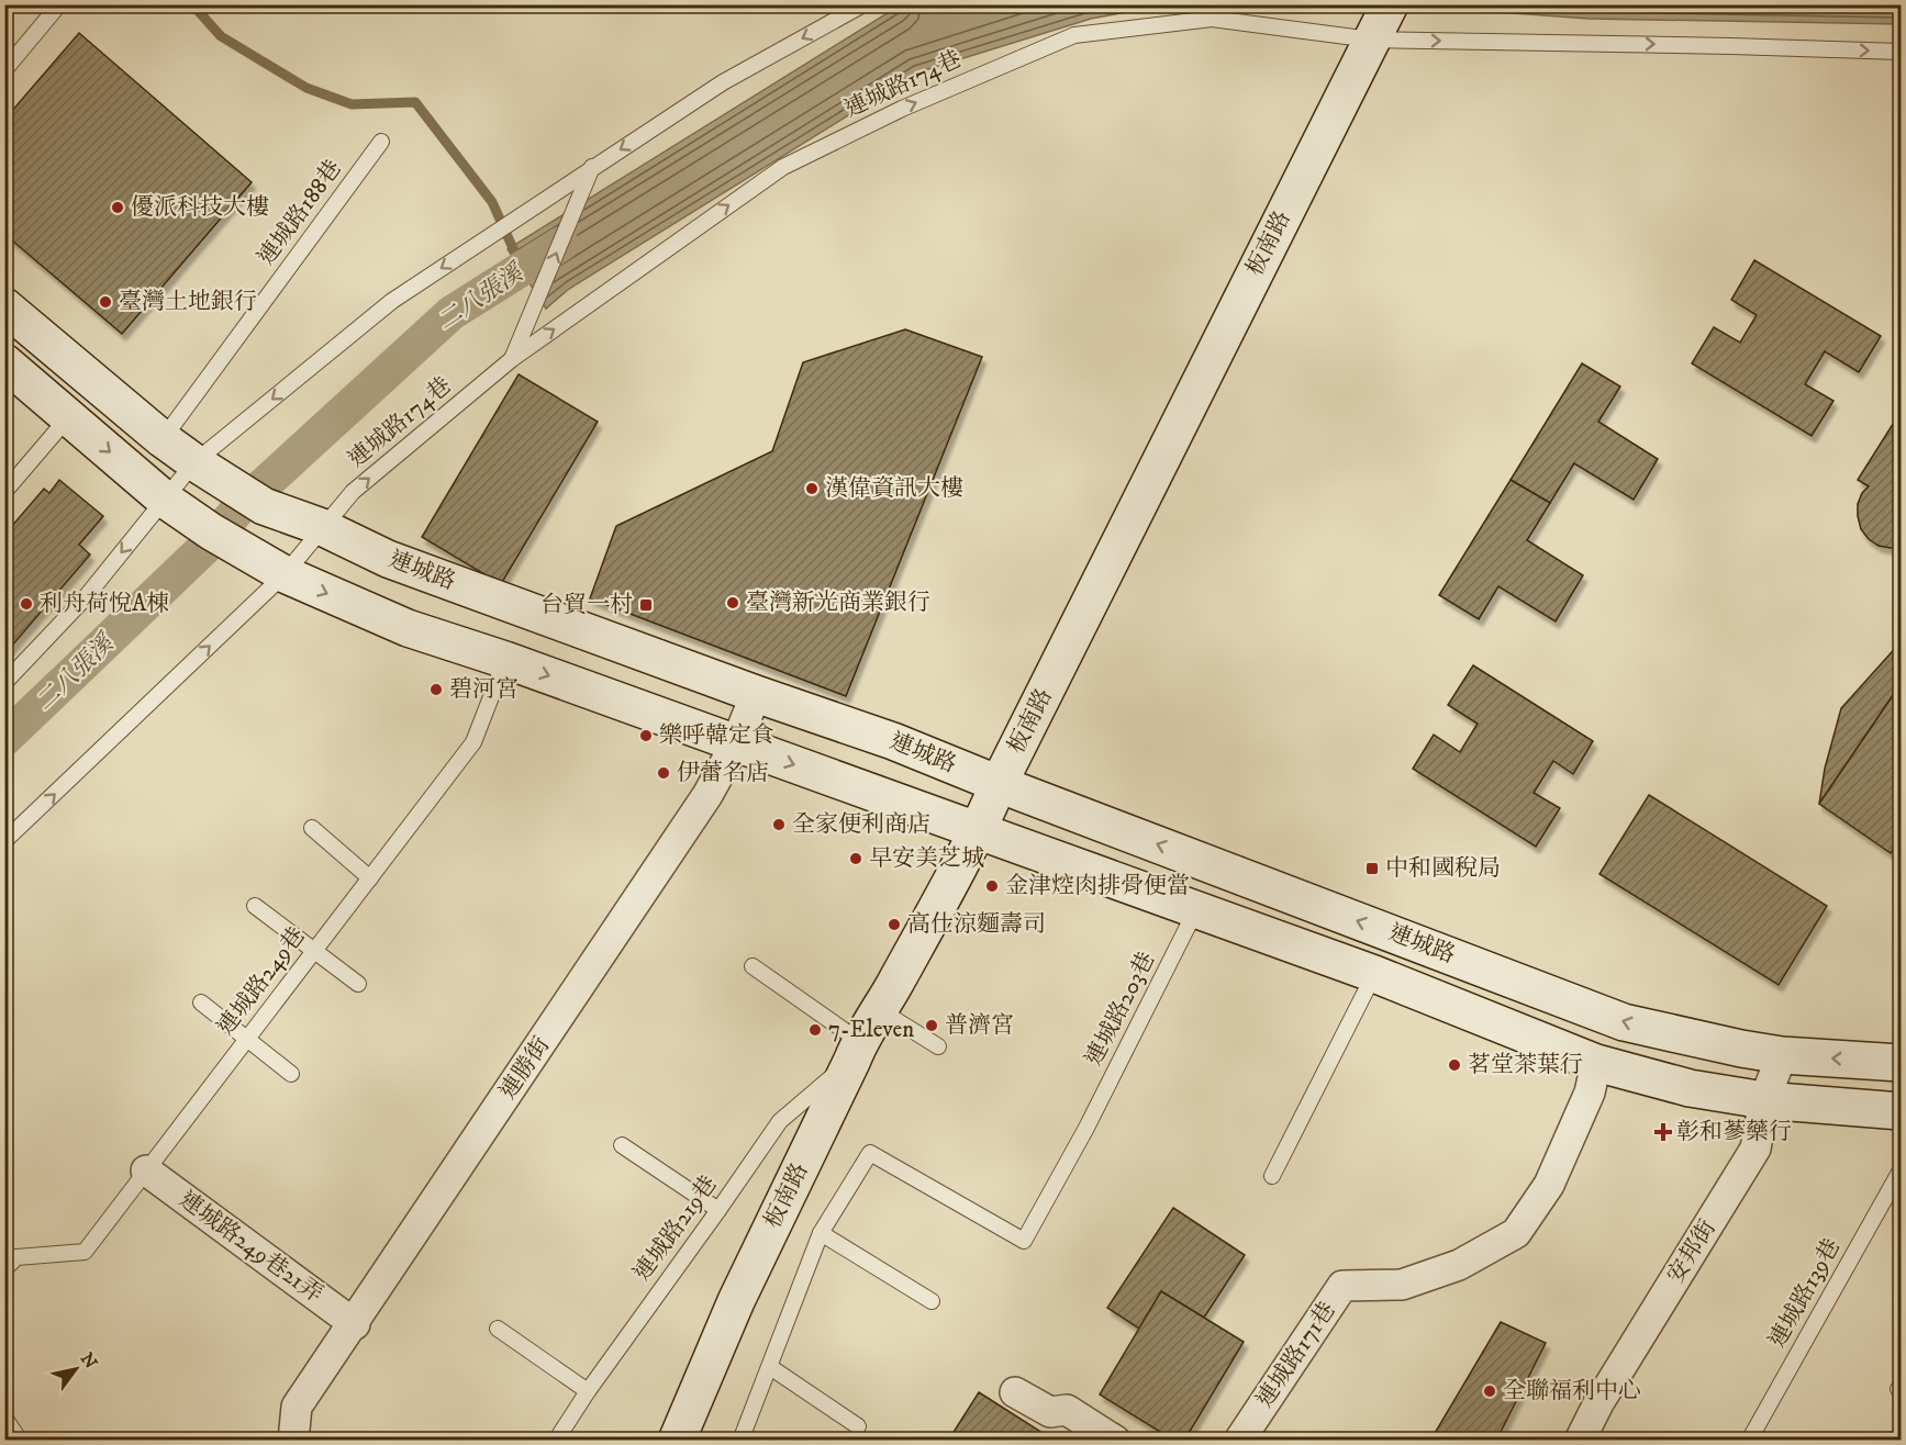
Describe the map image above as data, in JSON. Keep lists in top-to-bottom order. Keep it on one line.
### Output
{"streets":{"main road":["板南路","連城路"],"street":["連勝街","連城路249巷21弄","安邦街","連城路171巷"],"lane":["連城路174巷","連城路188巷","連城路249巷","連城路203巷","連城路219巷","連城路139巷"]},"crossings":[["連城路174巷","板南路"],["連城路174巷","連城路"],["連城路188巷","連城路"],["板南路","連城路"],["板南路","連城路219巷"],["連城路","連城路249巷"],["連城路","連城路203巷"],["連城路","連勝街"],["連城路","安邦街"],["連城路","連城路171巷"],["連城路249巷","連城路249巷21弄"],["連勝街","連城路249巷21弄"]],"water":["二八張溪"],"places":{"other":["優派科技大樓","臺灣土地銀行","漢偉資訊大樓","臺灣新光商業銀行","利舟荷悅A棟","碧河宮","樂呼韓定食","伊蕾名店","全家便利商店","早安美芝城","金津焢肉排骨便當","高仕涼麵壽司","普濟宮","7-Eleven","茗堂茶葉行","全聯福利中心"],"transit":["台貿一村","中和國稅局"],"health":["彰和蔘藥行"]},"north":"top right"}
